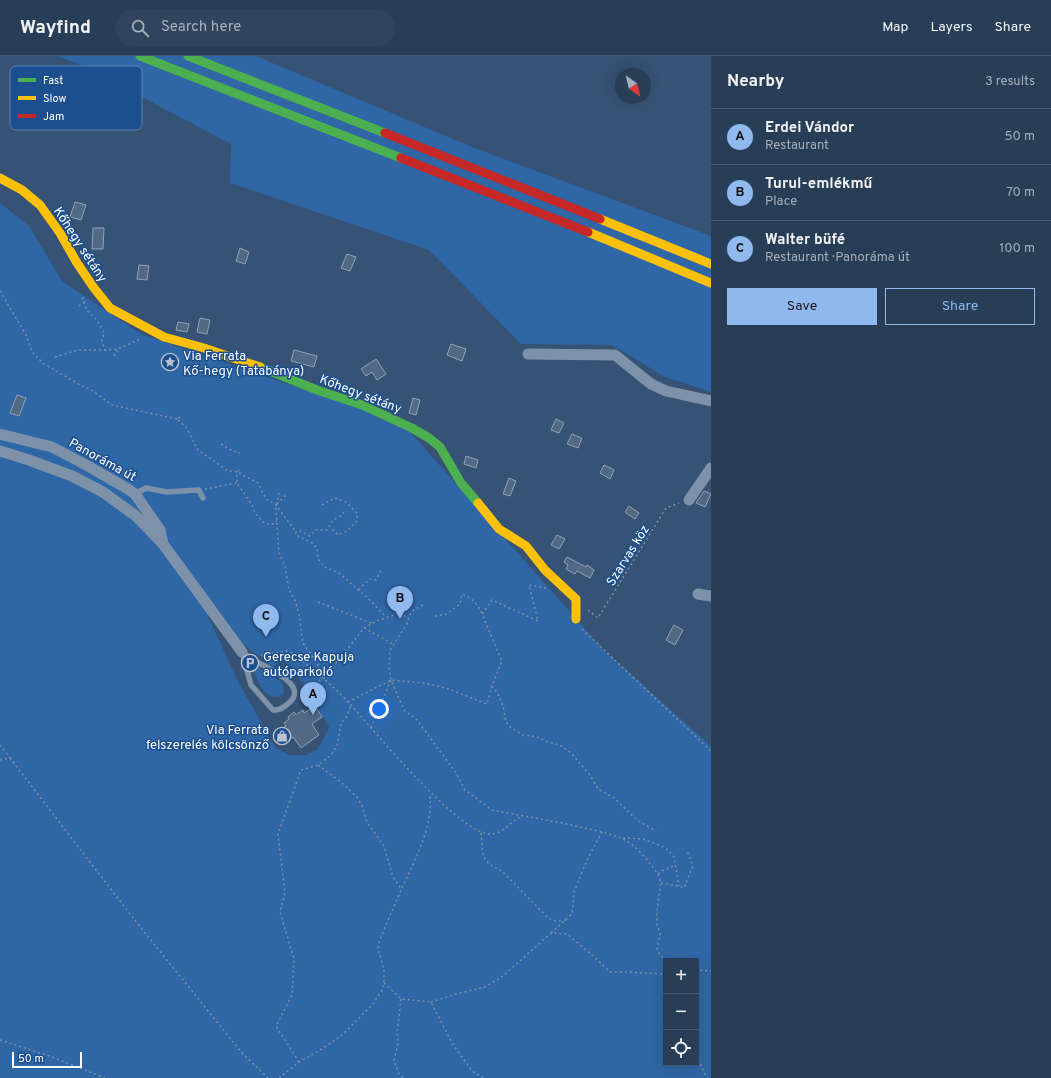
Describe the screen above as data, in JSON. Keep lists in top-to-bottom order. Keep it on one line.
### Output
{"streets":{"main road":["Kőhegy sétány"],"street":["Panoráma út"],"path":["Szarvas köz"]},"places":{"place":["Via Ferrata Kő-hegy (Tatabánya)"],"parking":["Gerecse Kapuja autóparkoló"],"shop":["Via Ferrata felszerelés kölcsönző"]},"legend":["Fast","Slow","Jam"],"scale_bar":"50 m","north":"bottom right","page":{"header":"Wayfind","search":"Search here","nav":["Map","Layers","Share"],"heading":["Nearby","3 results"],"list":[{"mark":"A","name":"Erdei Vándor","note":"Restaurant","value":"50 m"},{"mark":"B","name":"Turul-emlékmű","note":"Place","value":"70 m"},{"mark":"C","name":"Walter büfé","note":"Restaurant · Panoráma út","value":"100 m"}],"buttons":["Save","Share"],"pins":["B","C","A"],"map_buttons":["+","−"],"scale":"50 m"}}
